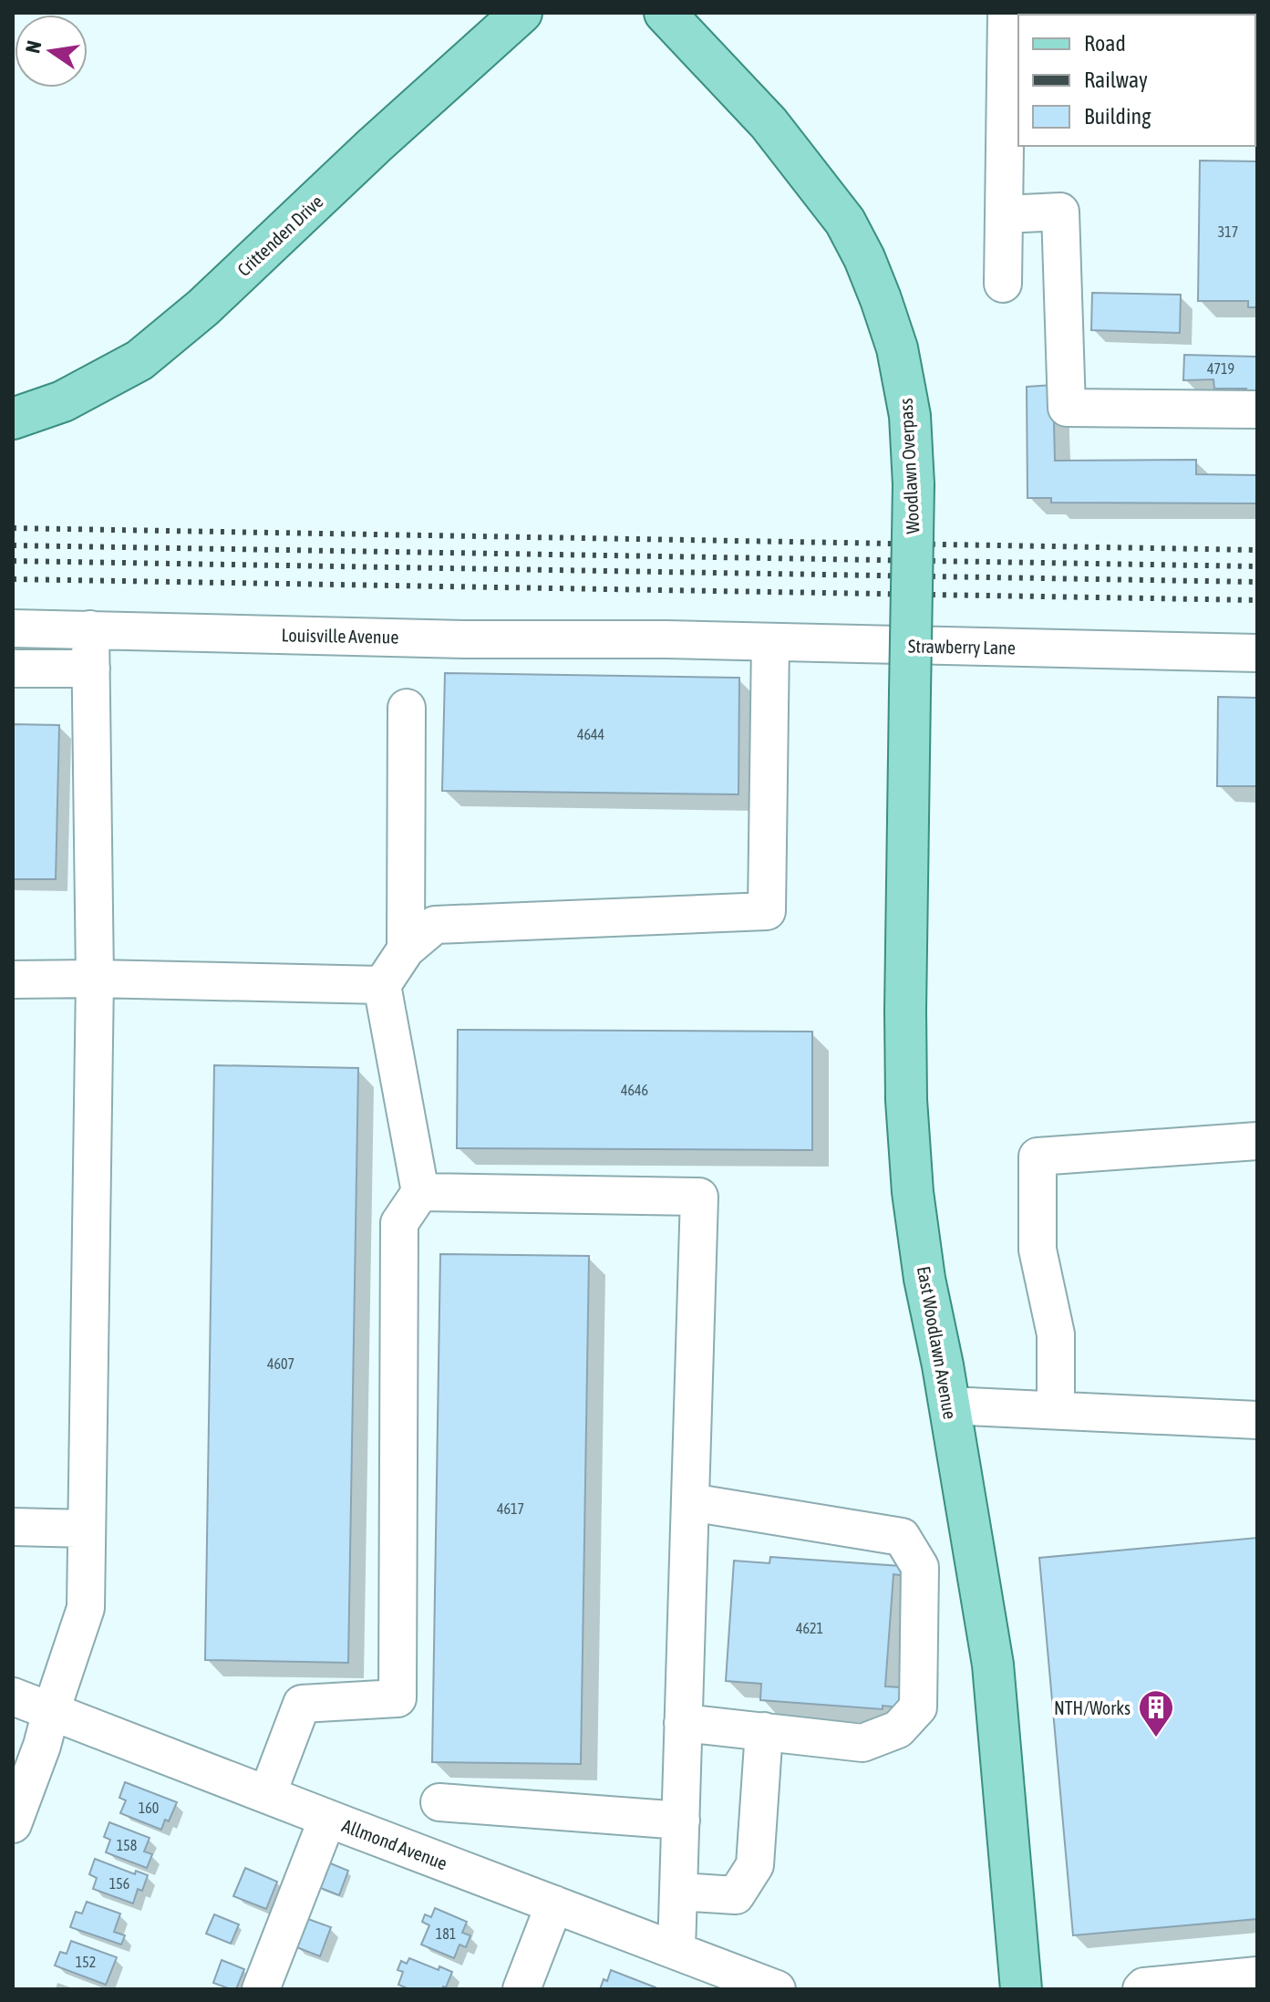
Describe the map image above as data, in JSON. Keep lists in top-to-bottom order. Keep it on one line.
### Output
{"streets":{"main road":["Crittenden Drive","Woodlawn Overpass","East Woodlawn Avenue"],"street":["Louisville Avenue","Strawberry Lane","Allmond Avenue"]},"crossings":[["Woodlawn Overpass","East Woodlawn Avenue"],["Louisville Avenue","Strawberry Lane"]],"places":{"building":["NTH/Works"]},"house_numbers":["317","4719","4644","4646","4607","4617","4621","160","158","156","181","152"],"legend":["Road","Railway","Building"],"north":"left"}
